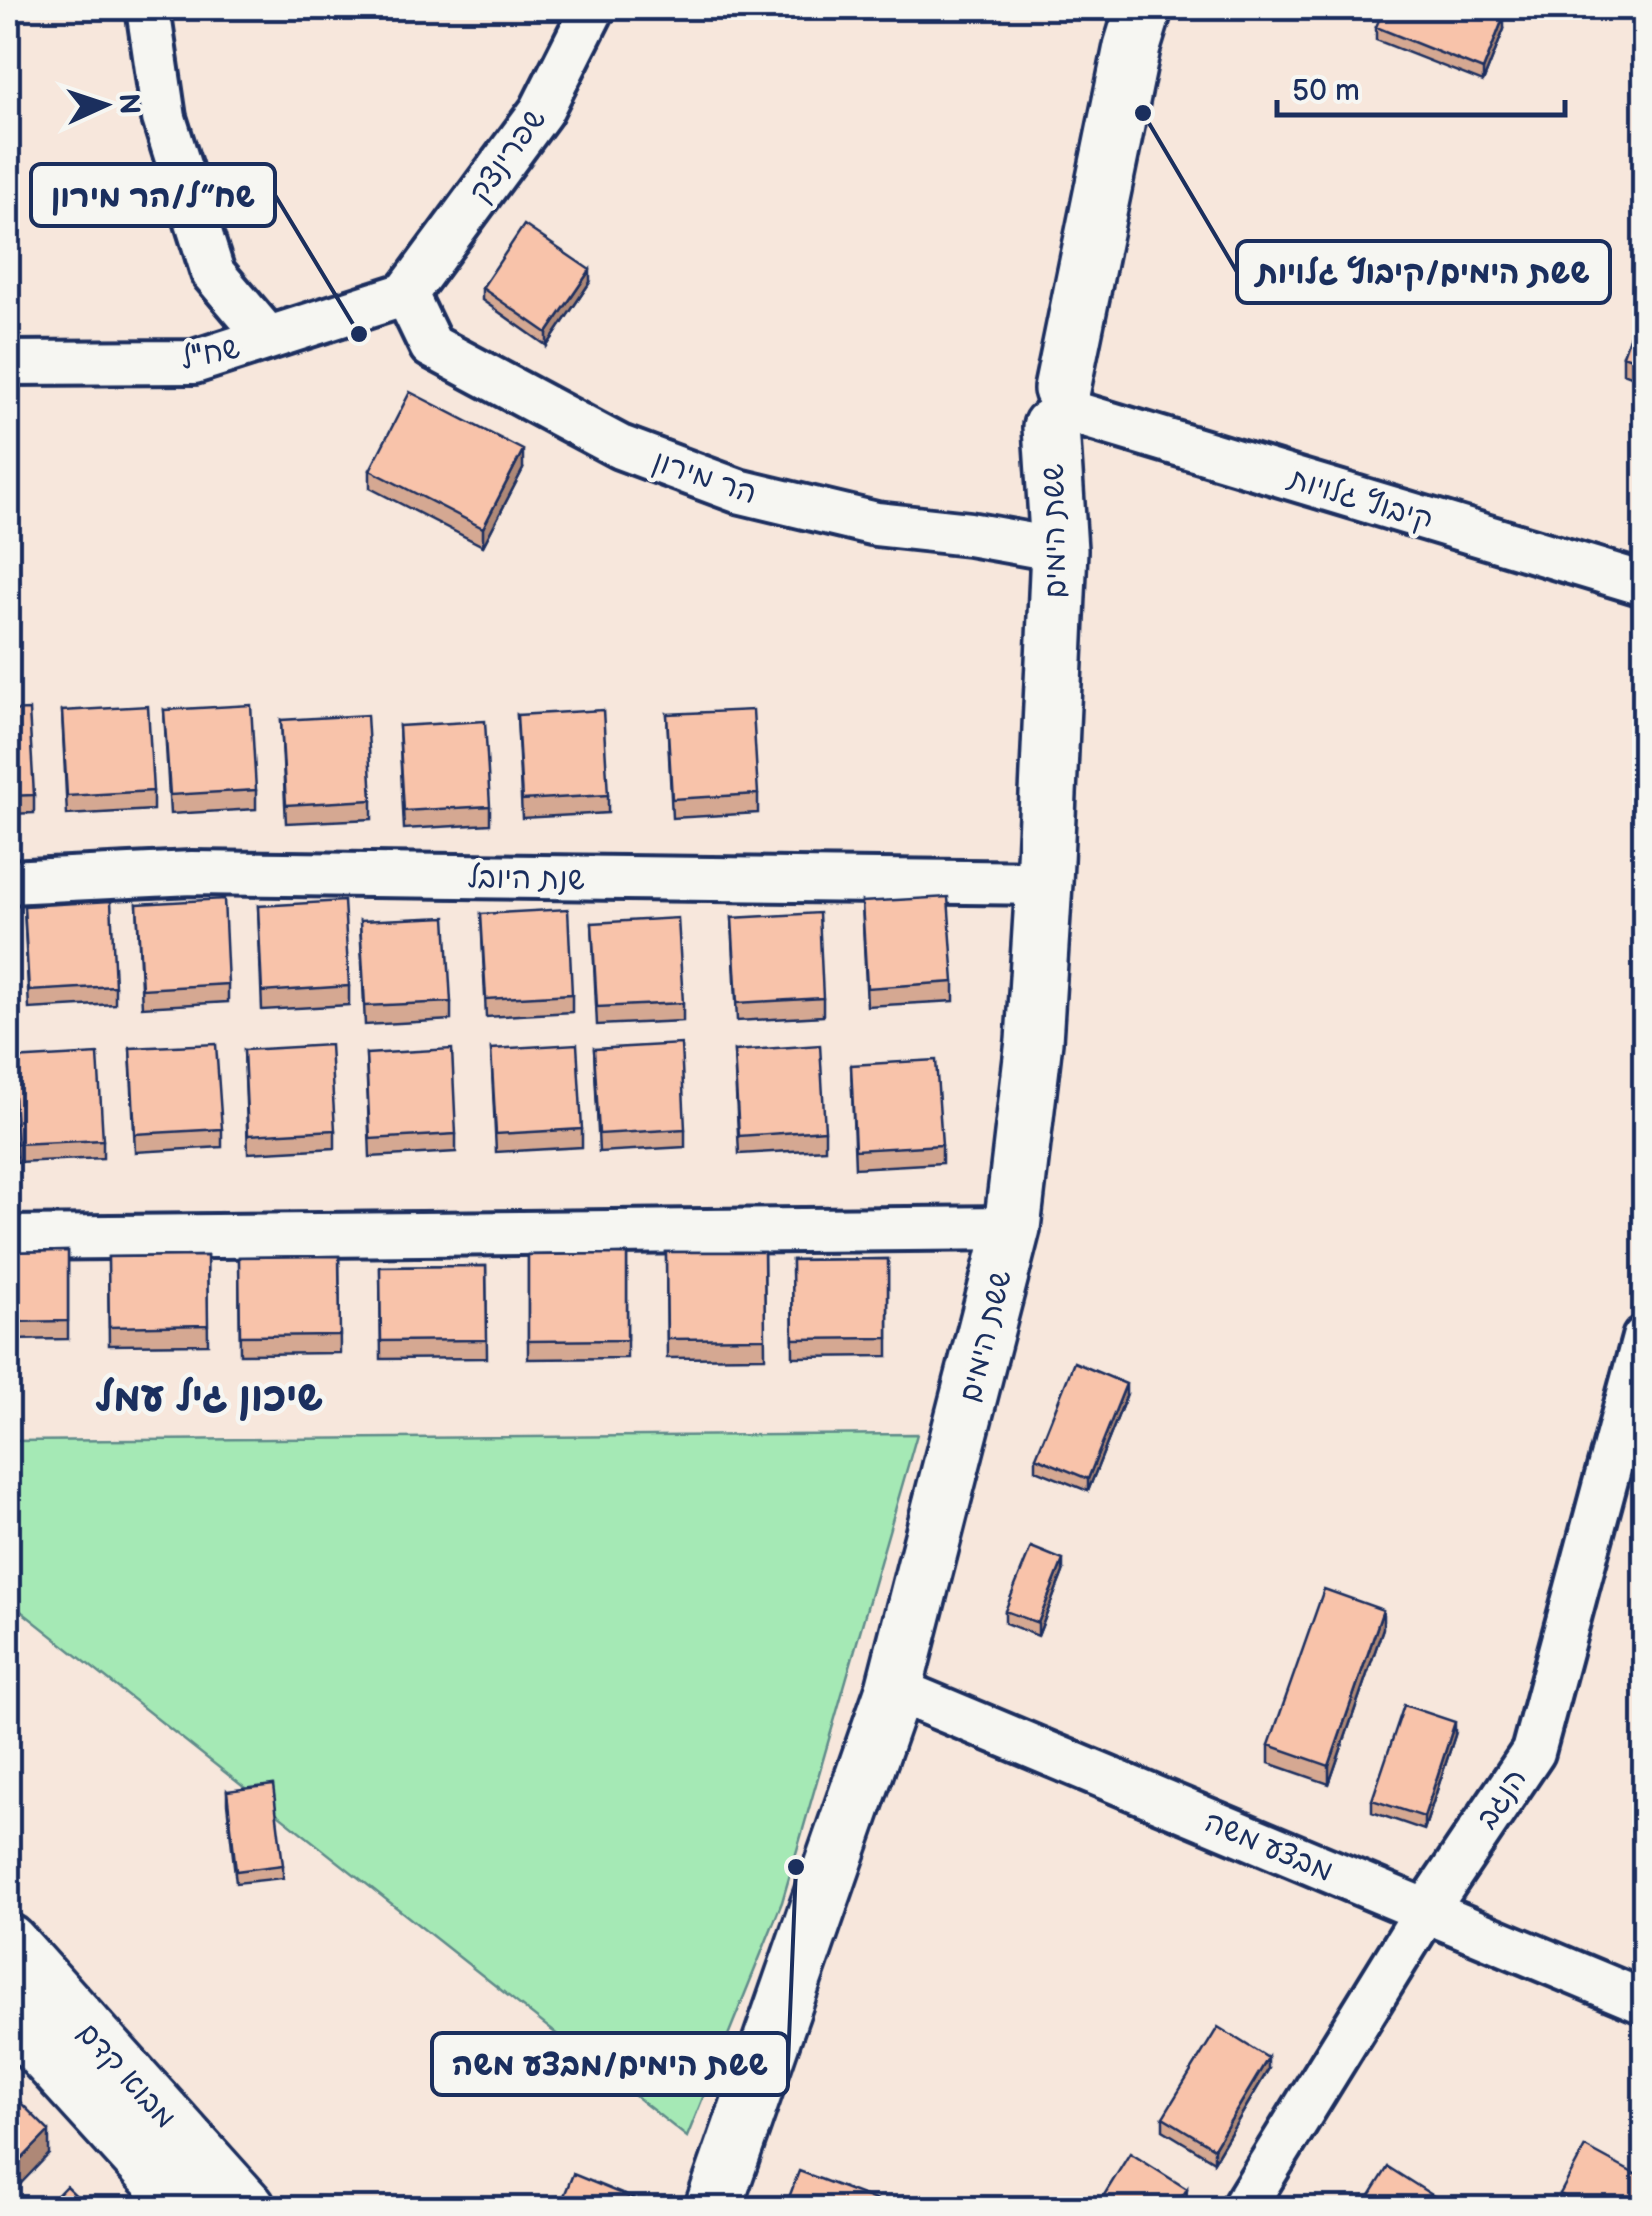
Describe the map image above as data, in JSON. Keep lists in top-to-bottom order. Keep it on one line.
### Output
{"streets":{"street":["שפרינצק","שח\"ל","הר מירון","קיבוץ גלויות","ששת הימים","שנת היובל","הנגב","מבצע משה","מבוא קדם"]},"crossings":[["שפרינצק","שח\"ל"],["שפרינצק","הר מירון"],["שח\"ל","הר מירון"],["הר מירון","ששת הימים"],["קיבוץ גלויות","ששת הימים"],["ששת הימים","שנת היובל"],["ששת הימים","מבצע משה"],["הנגב","מבצע משה"]],"districts":["שיכון גיל עמל"],"places":["ששת הימים/קיבוץ גלויות","שח״ל/הר מירון","ששת הימים/מבצע משה"],"scale_bar":"50 m","north":"right"}
